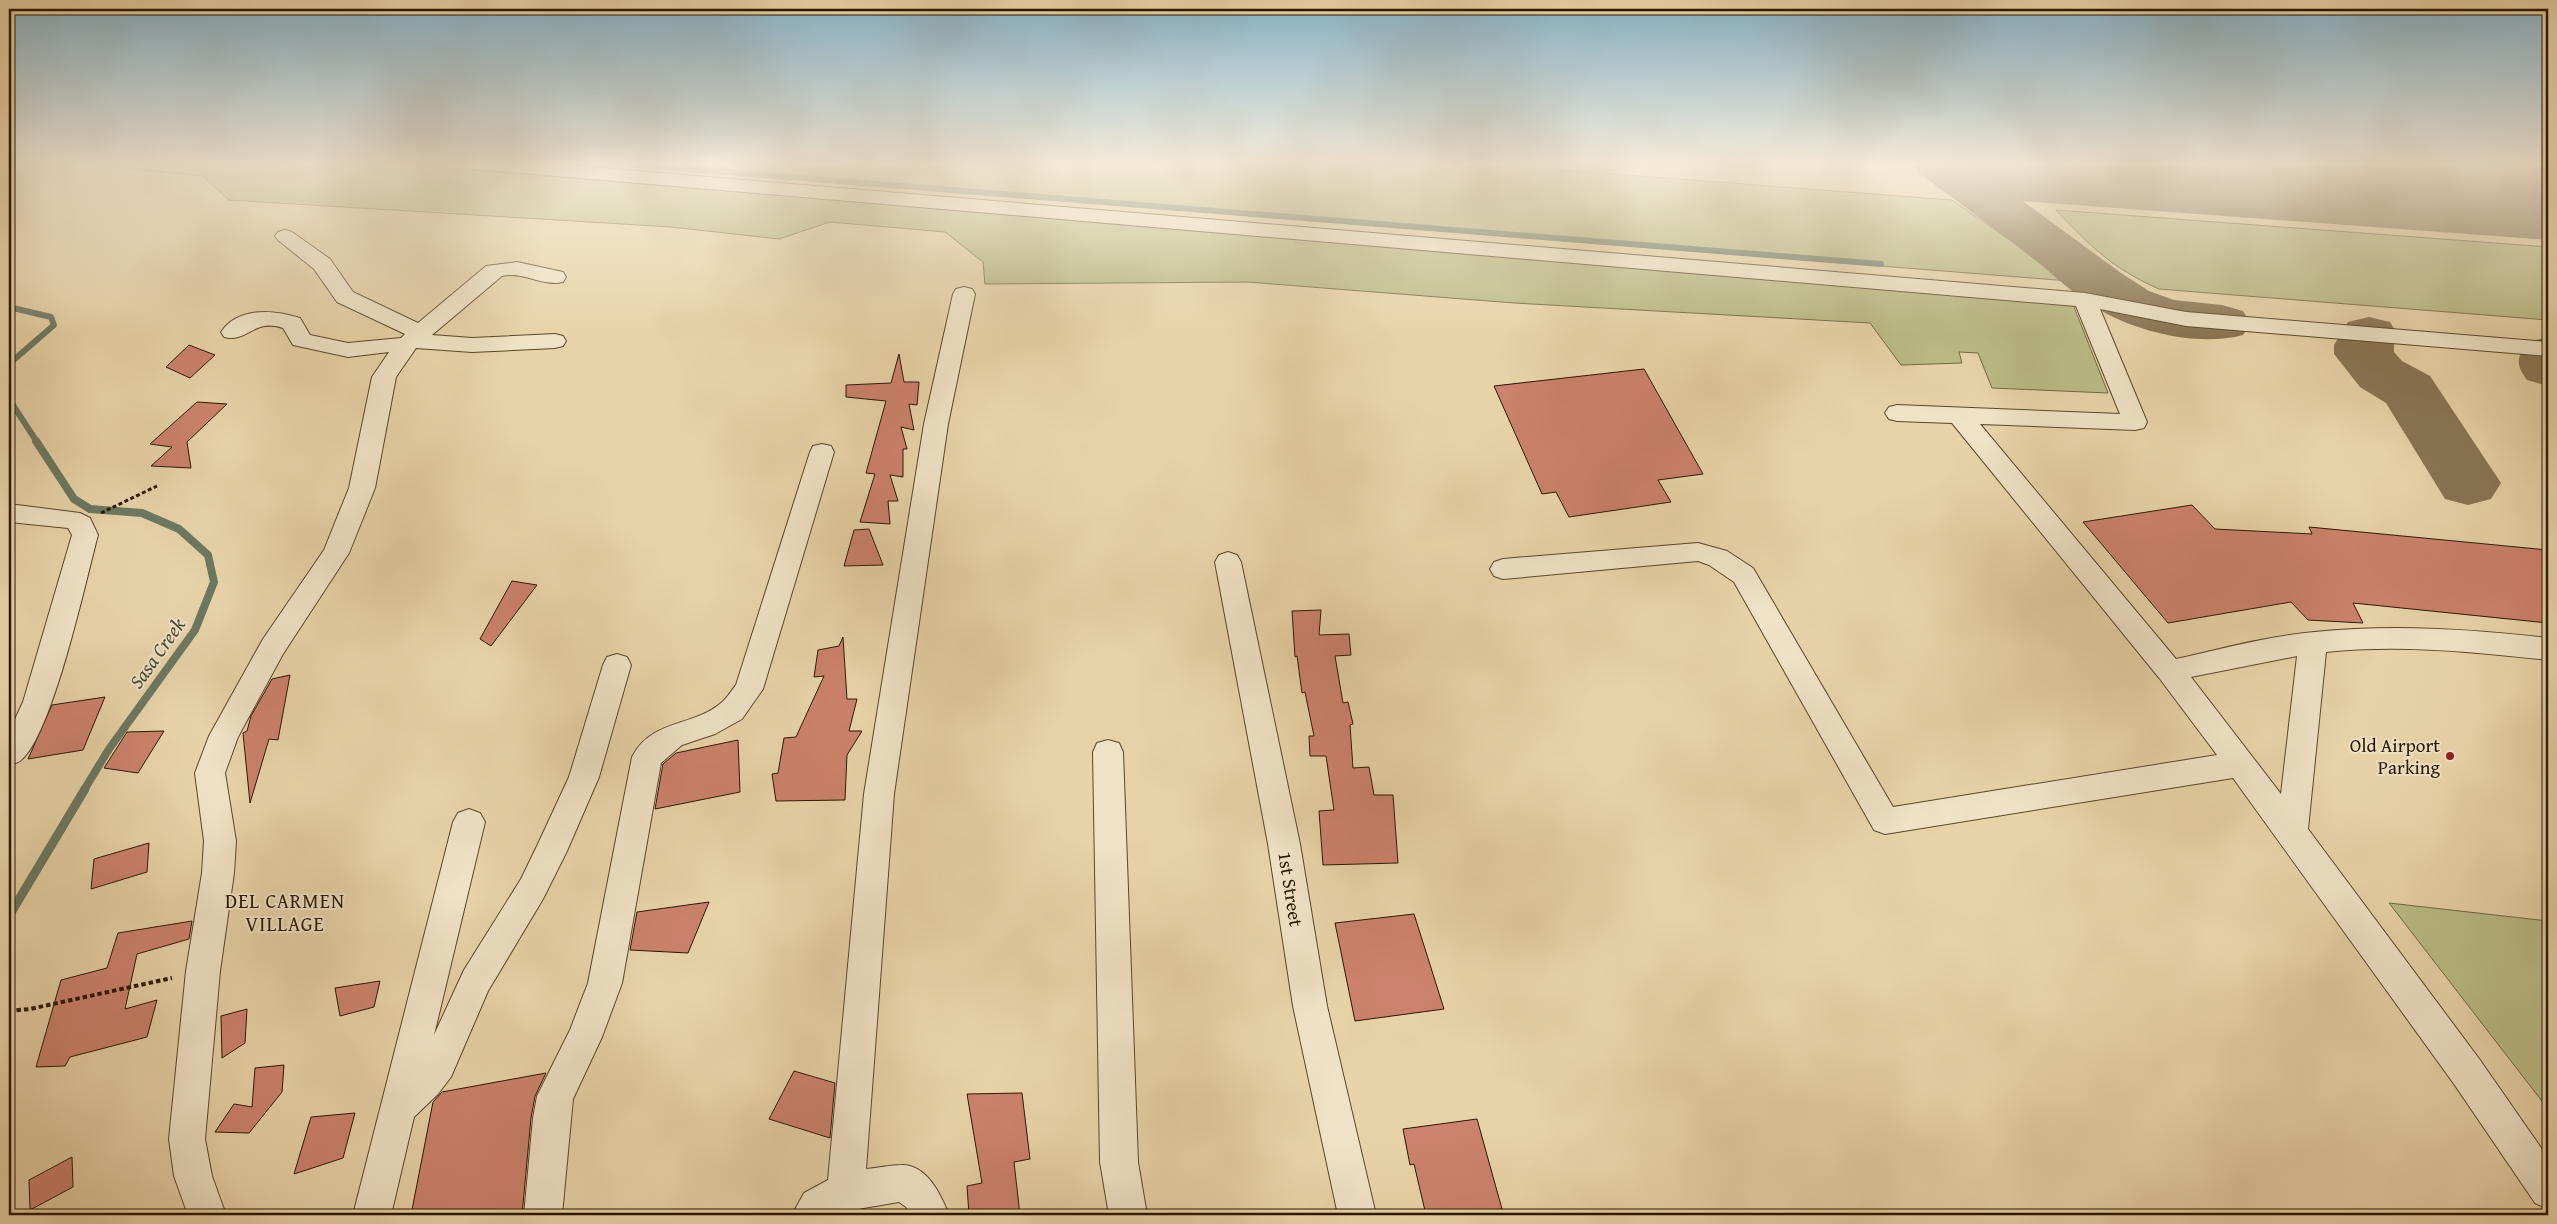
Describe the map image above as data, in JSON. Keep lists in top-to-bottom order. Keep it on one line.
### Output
{"streets":{"street":["1st Street"]},"districts":["DEL CARMEN VILLAGE"],"water":["Sasa Creek"],"places":["Old Airport Parking"]}
